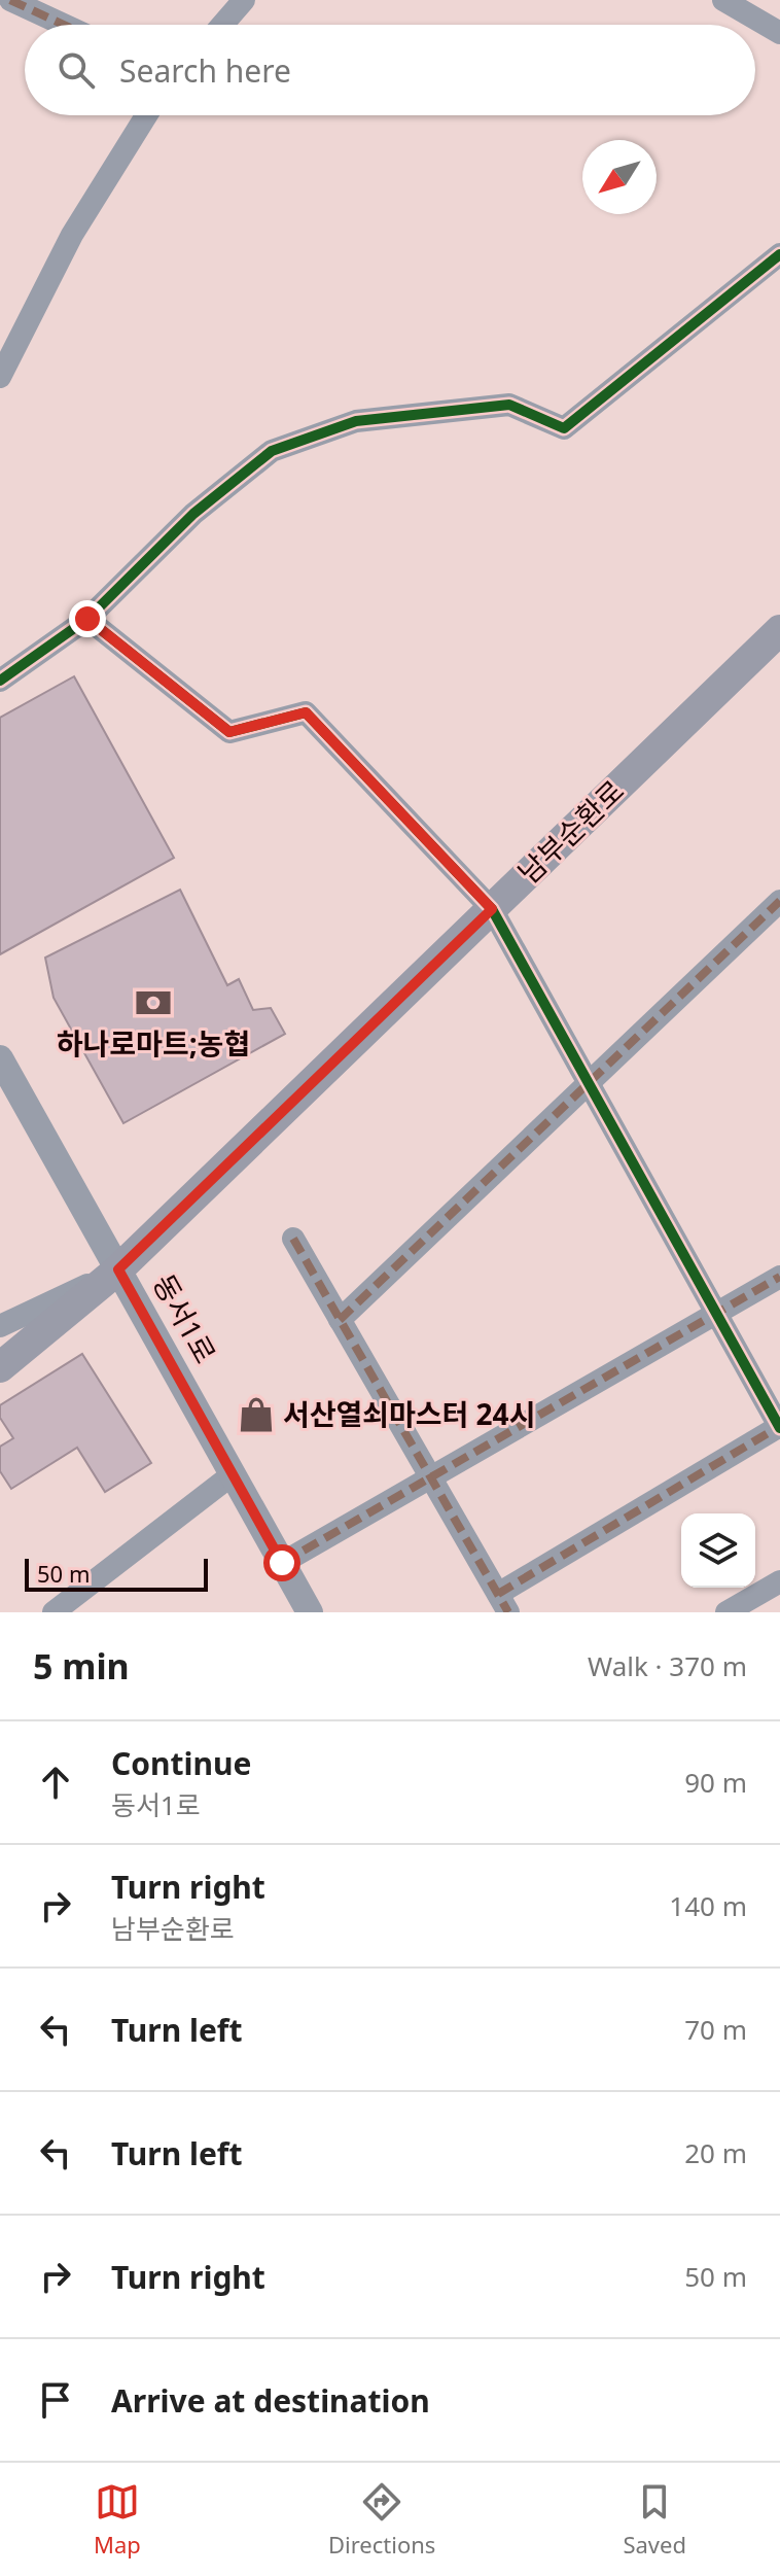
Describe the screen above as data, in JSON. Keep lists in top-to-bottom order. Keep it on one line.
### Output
{"streets":{"main road":["남부순환로"],"street":["동서1로"]},"crossings":[["남부순환로","동서1로"]],"places":{"bank":["하나로마트;농협"],"shop":["서산열쇠마스터 24시"]},"scale_bar":"50 m","north":"bottom left","page":{"search":"Search here","scale":"50 m","heading":["5 min","Walk · 370 m"],"list":[["Continue","동서1로","90 m"],["Turn right","남부순환로","140 m"],["Turn left","70 m"],["Turn left","20 m"],["Turn right","50 m"],"Arrive at destination"],"nav":["Map","Directions","Saved"]}}
